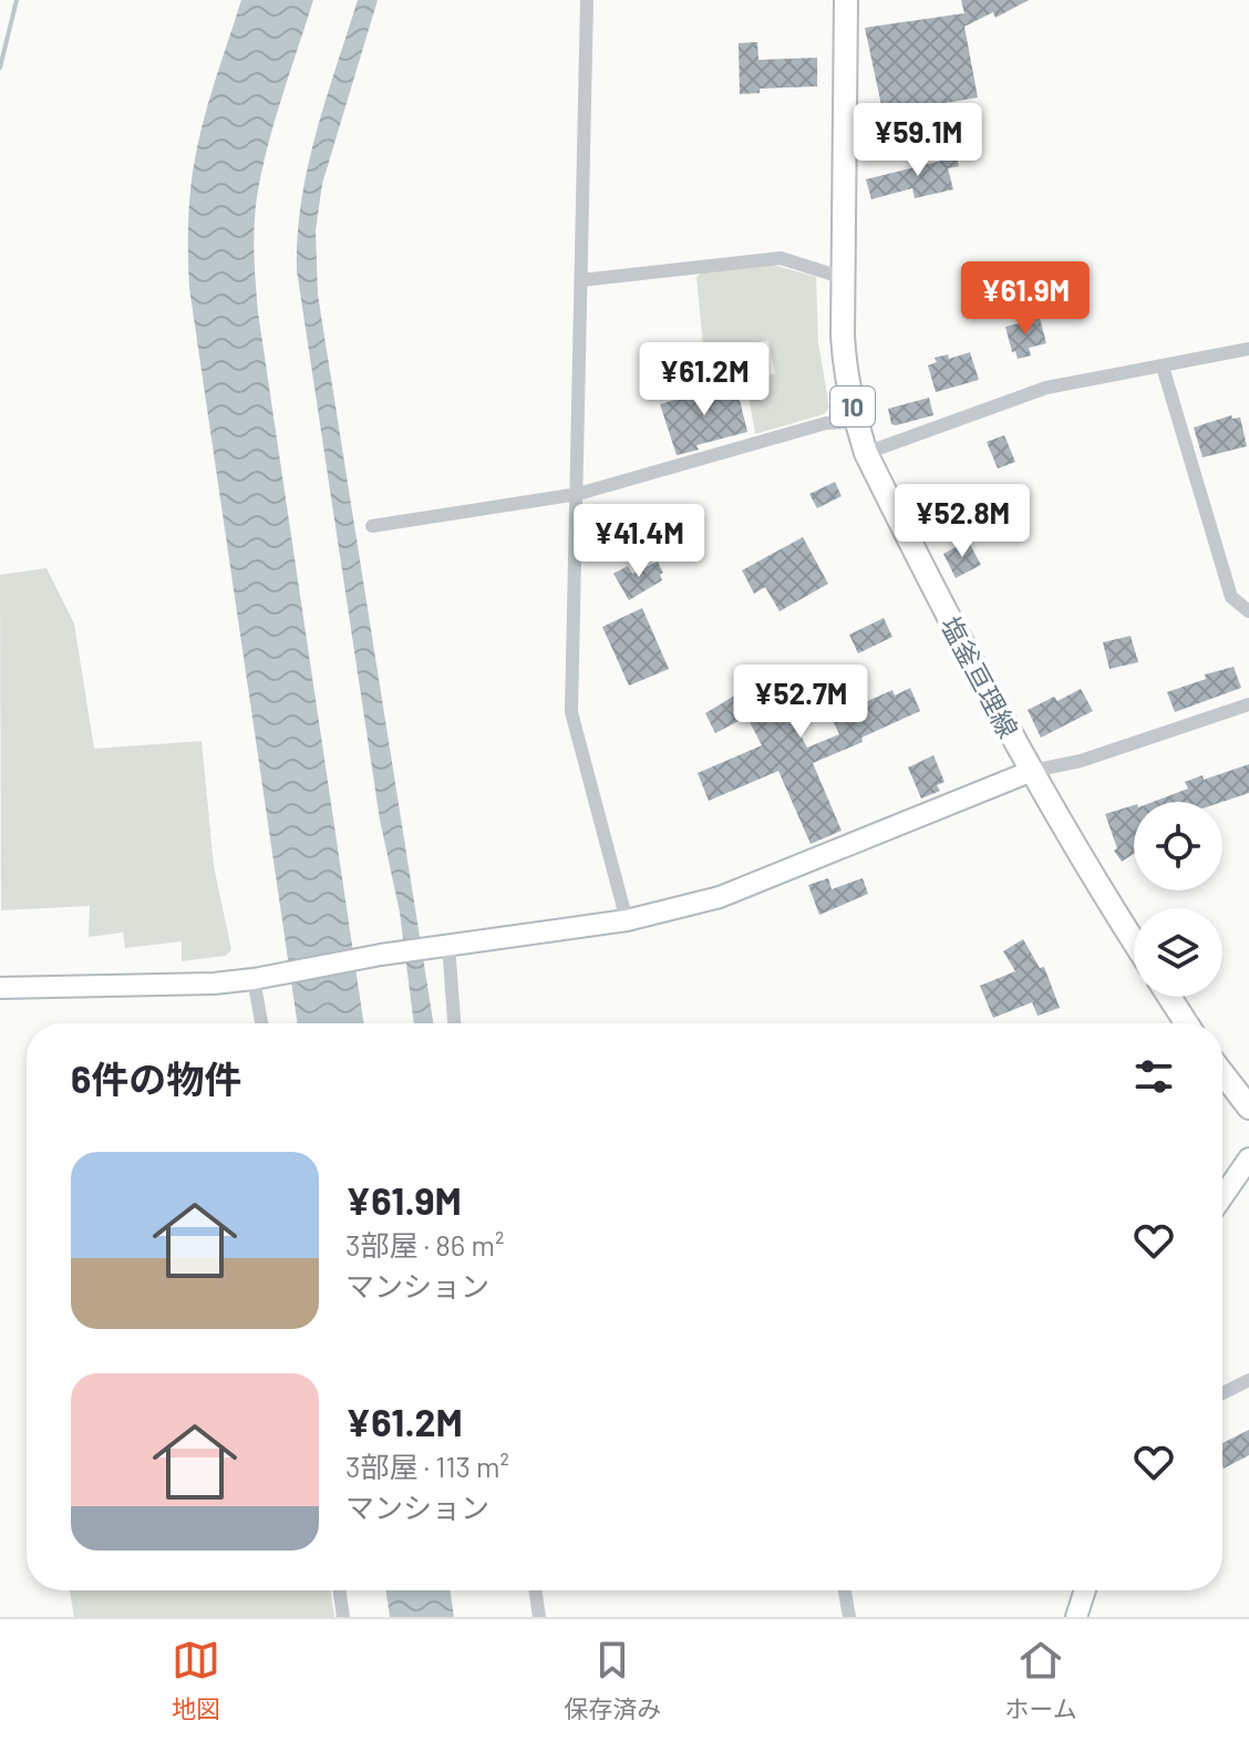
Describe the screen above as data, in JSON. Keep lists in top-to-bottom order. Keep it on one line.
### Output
{"streets":{"main road":["10","塩釜亘理線"]},"page":{"price":["¥59.1M","¥61.9M","¥61.2M","¥52.8M","¥41.4M","¥52.7M"],"heading":"6件の物件","list":[{"name":"¥61.9M","note":"3部屋 · 86 m² · マンション"},{"name":"¥61.2M","note":"3部屋 · 113 m² · マンション"}],"tabs":["地図","保存済み","ホーム"]}}
